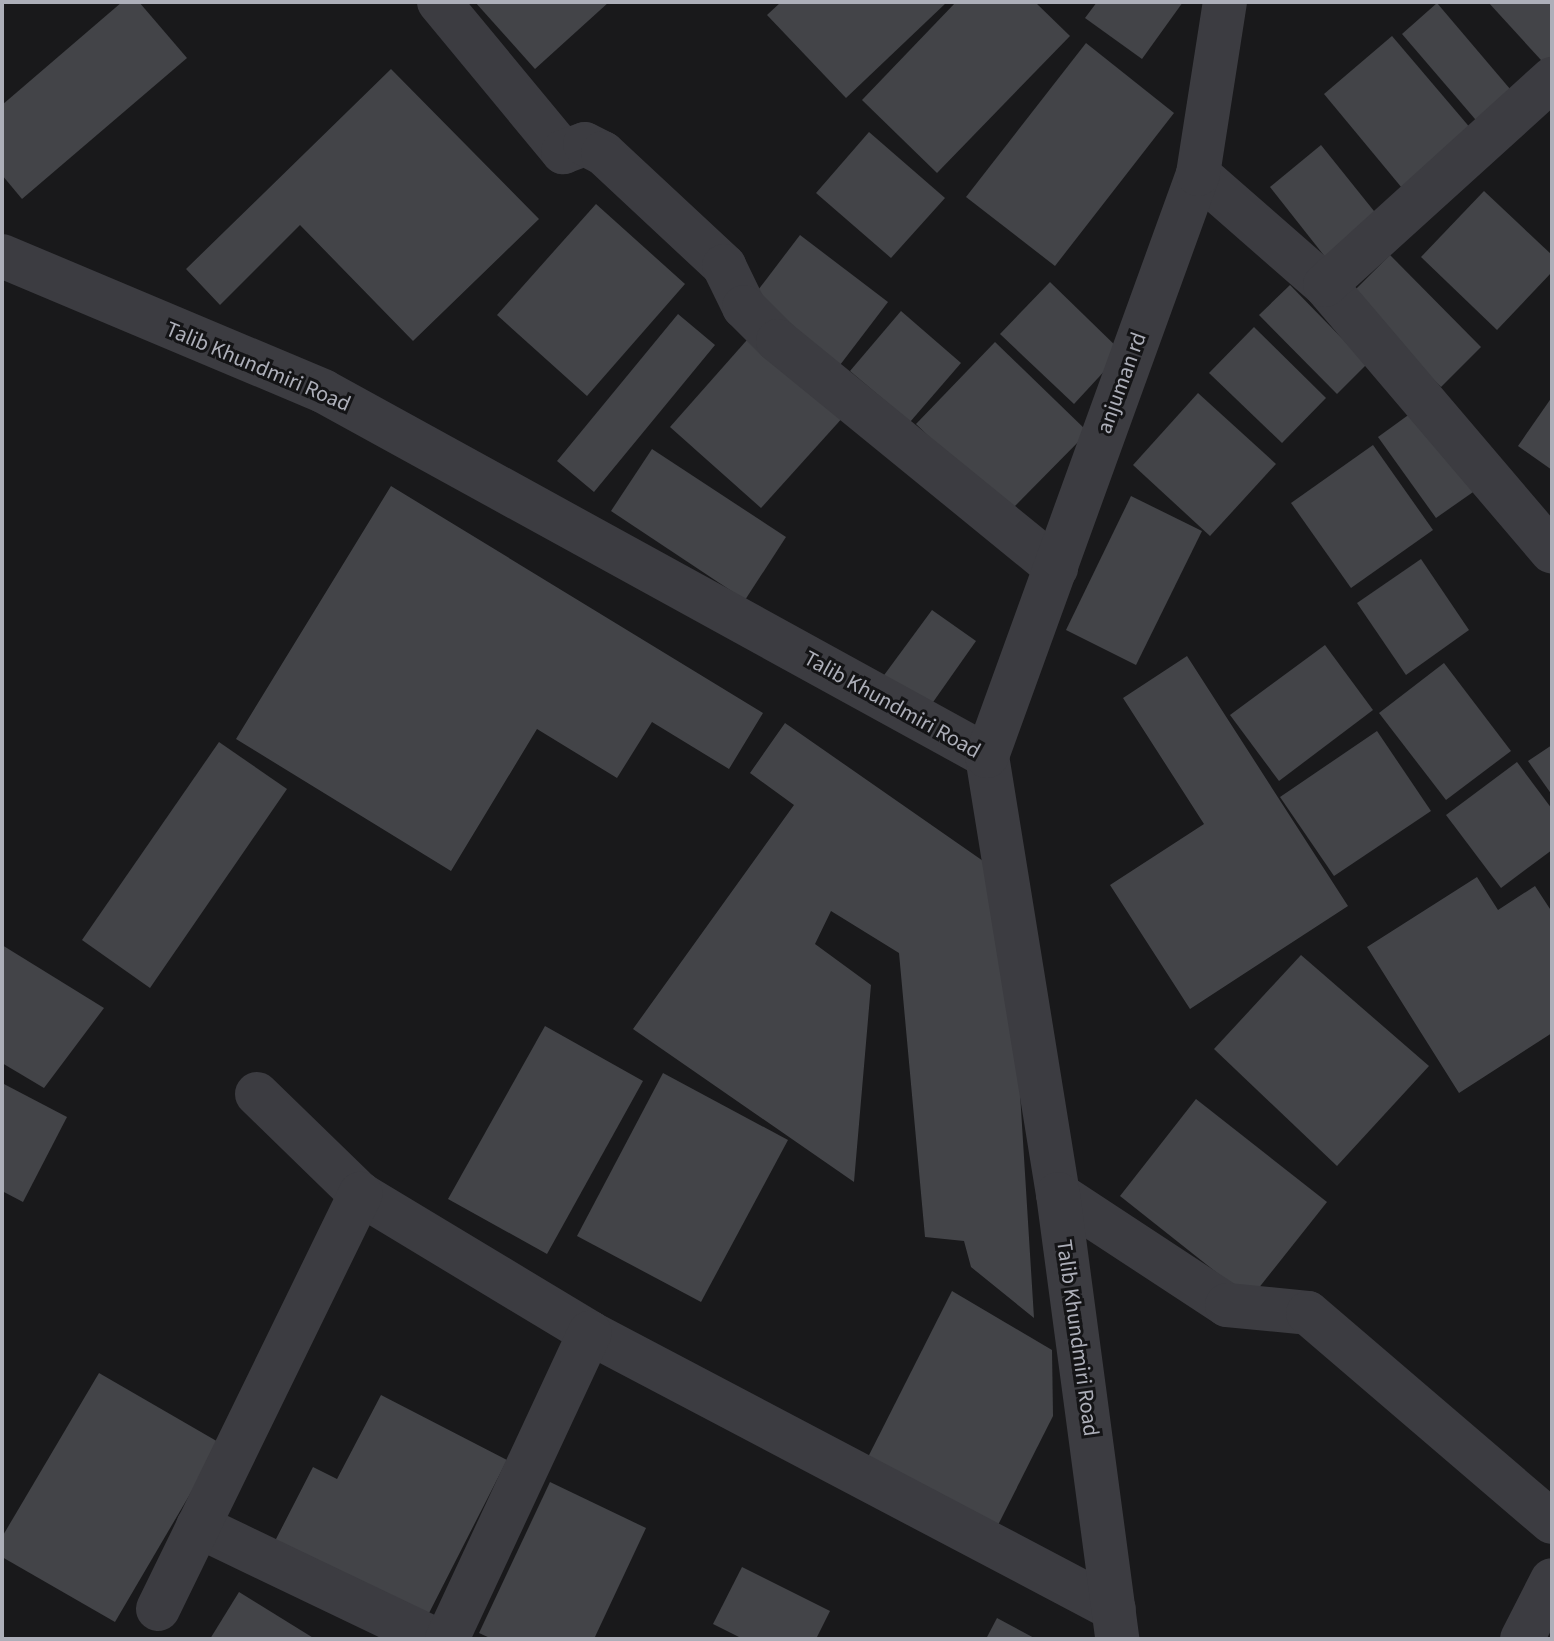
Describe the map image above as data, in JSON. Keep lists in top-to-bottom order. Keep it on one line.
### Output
{"streets":{"street":["Talib Khundmiri Road","anjuman rd"]},"crossings":[["Talib Khundmiri Road","anjuman rd"]]}
